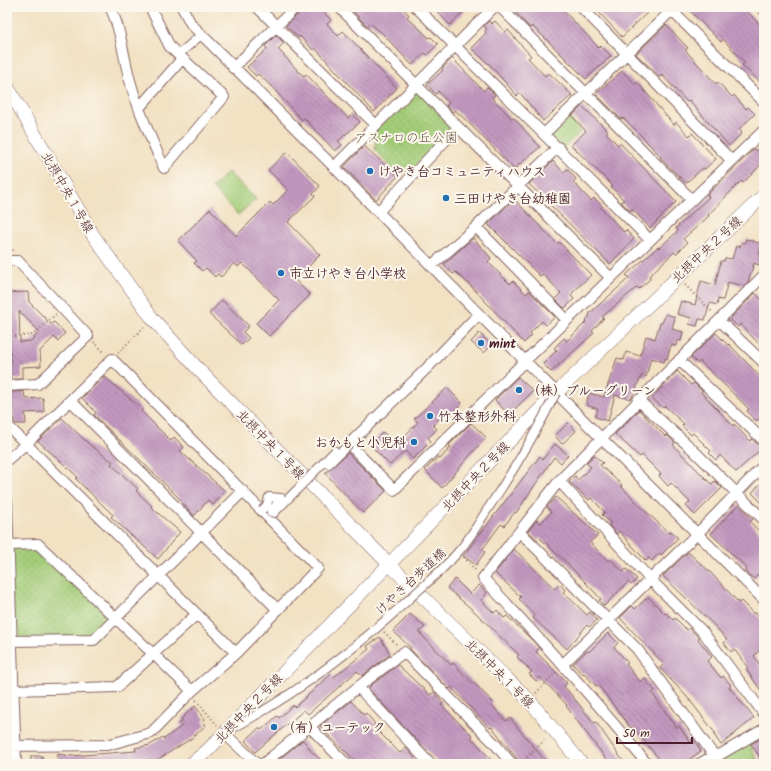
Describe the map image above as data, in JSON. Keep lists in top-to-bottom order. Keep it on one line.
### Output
{"streets":{"street":["北摂中央１号線","北摂中央２号線","けやき台歩道橋"]},"crossings":[["北摂中央１号線","北摂中央２号線"],["北摂中央２号線","けやき台歩道橋"]],"parks":["アスナロの丘公園"],"places":["けやき台コミュニティハウス","三田けやき台幼稚園","市立けやき台小学校","mint","（株）ブルーグリーン","竹本整形外科","おかもと小児科","（有）ユーテック"],"scale_bar":"50 m"}
